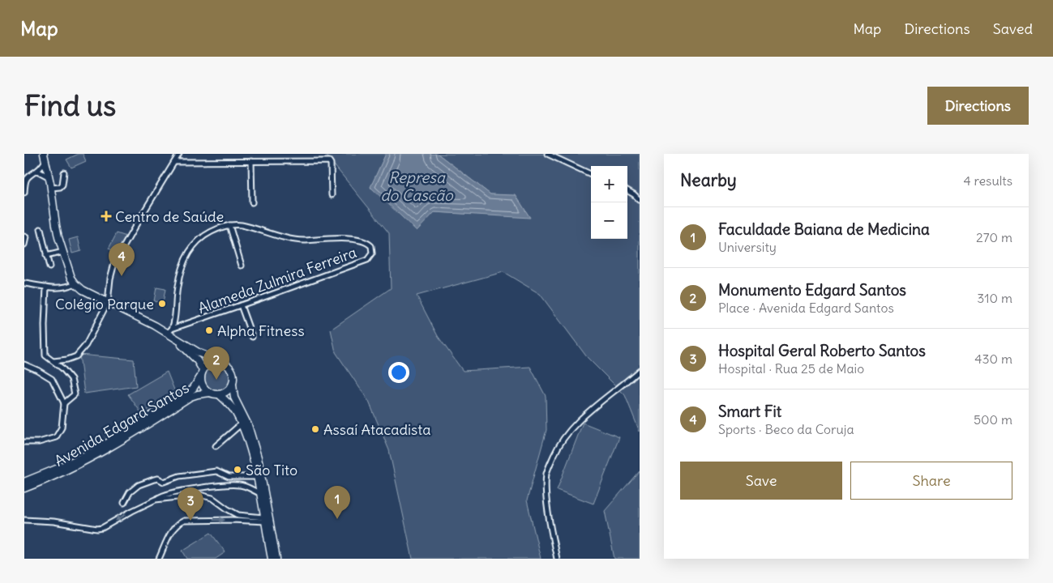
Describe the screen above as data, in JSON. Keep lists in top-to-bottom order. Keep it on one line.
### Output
{"streets":{"main road":["Avenida Edgard Santos"],"street":["Alameda Zulmira Ferreira"]},"water":["Represa do Cascão"],"places":{"health":["Centro de Saúde"],"other":["Colégio Parque","Alpha Fitness","Assaí Atacadista","São Tito"]},"page":{"header":"Map","nav":["Map","Directions","Saved"],"buttons":["Directions",["Save","Share"]],"title":"Find us","heading":["Nearby","4 results"],"map_buttons":["+","−"],"list":[{"mark":"1","name":"Faculdade Baiana de Medicina","note":"University","value":"270 m"},{"mark":"2","name":"Monumento Edgard Santos","note":"Place · Avenida Edgard Santos","value":"310 m"},{"mark":"3","name":"Hospital Geral Roberto Santos","note":"Hospital · Rua 25 de Maio","value":"430 m"},{"mark":"4","name":"Smart Fit","note":"Sports · Beco da Coruja","value":"500 m"}],"pins":["4","2","1","3"]}}
